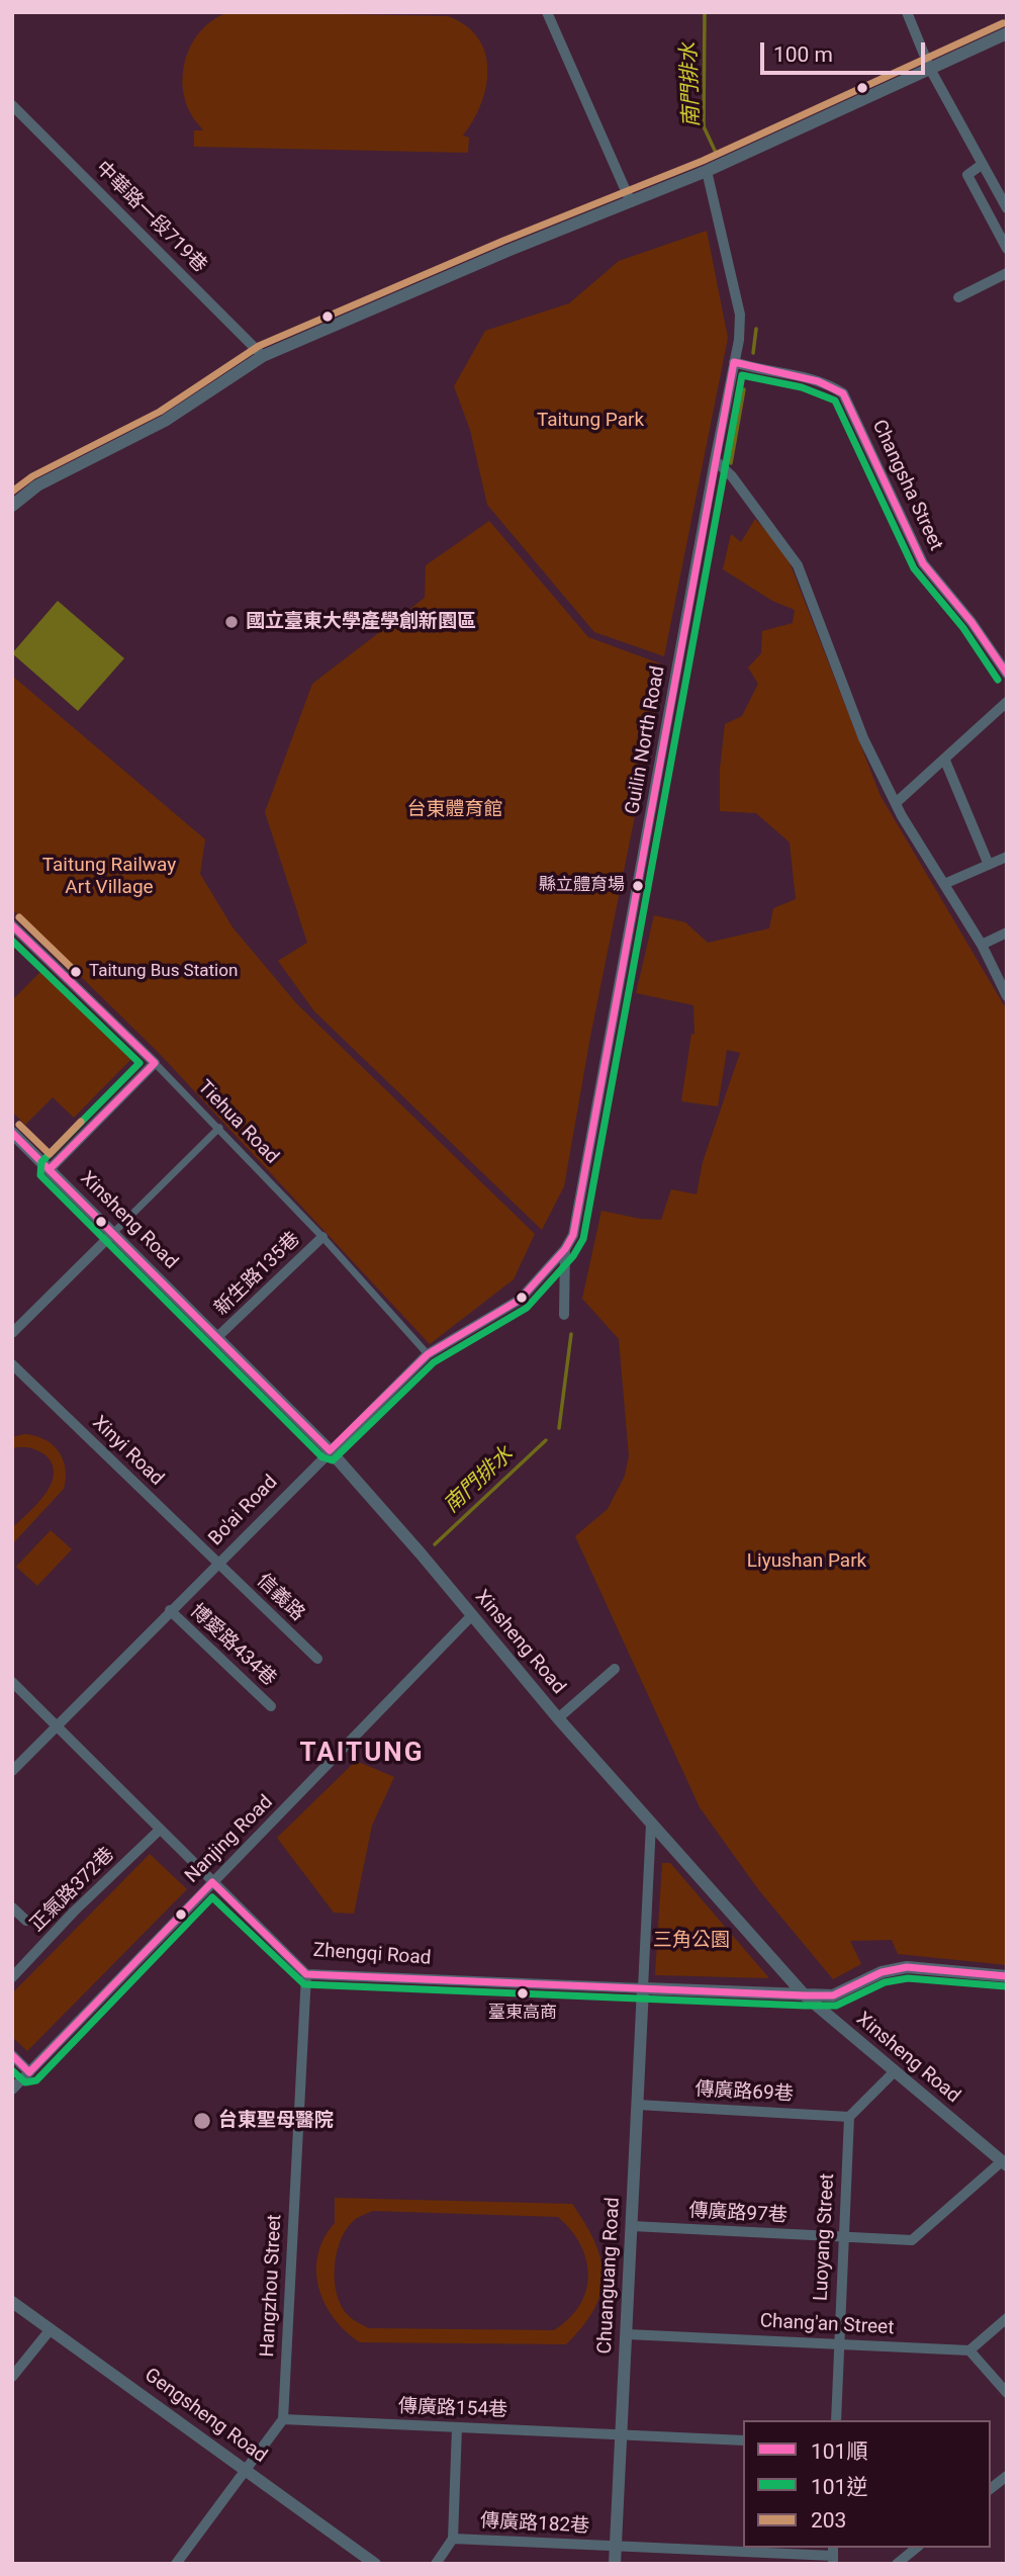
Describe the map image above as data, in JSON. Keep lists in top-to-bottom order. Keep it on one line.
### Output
{"streets":{"street":["中華路一段719巷","Changsha Street","Guilin North Road","Tiehua Road","Xinsheng Road","新生路135巷","Xinyi Road","Bo'ai Road","信義路","博愛路434巷","Nanjing Road","正氣路372巷","Zhengqi Road","傳廣路69巷","傳廣路97巷","Luoyang Street","Chuanguang Road","Hangzhou Street","Chang'an Street","傳廣路154巷","Gengsheng Road","傳廣路182巷"]},"crossings":[["Changsha Street","Guilin North Road"],["Guilin North Road","Bo'ai Road"],["Tiehua Road","新生路135巷"],["Tiehua Road","Bo'ai Road"],["Xinsheng Road","新生路135巷"],["Xinsheng Road","Bo'ai Road"],["Xinsheng Road","Nanjing Road"],["Xinsheng Road","Zhengqi Road"],["Xinsheng Road","傳廣路97巷"],["Xinyi Road","Bo'ai Road"],["Xinyi Road","信義路"],["Bo'ai Road","信義路"],["Bo'ai Road","博愛路434巷"],["Bo'ai Road","Zhengqi Road"],["Nanjing Road","Zhengqi Road"],["正氣路372巷","Zhengqi Road"],["Zhengqi Road","Chuanguang Road"],["Zhengqi Road","Hangzhou Street"],["傳廣路69巷","Luoyang Street"],["傳廣路69巷","Chuanguang Road"],["傳廣路97巷","Luoyang Street"],["傳廣路97巷","Chuanguang Road"],["Luoyang Street","Chang'an Street"],["Chuanguang Road","Chang'an Street"],["Chuanguang Road","傳廣路154巷"],["Chuanguang Road","傳廣路182巷"],["Hangzhou Street","傳廣路154巷"]],"districts":["TAITUNG"],"water":["南門排水"],"parks":["Taitung Park","台東體育館","Taitung Railway Art Village","Liyushan Park","三角公園"],"places":["國立臺東大學產學創新園區","縣立體育場","Taitung Bus Station","臺東高商","台東聖母醫院"],"lines":["transit line 203","transit line 101順","transit line 101逆"],"legend":["101順","101逆","203"],"scale_bar":"100 m"}
